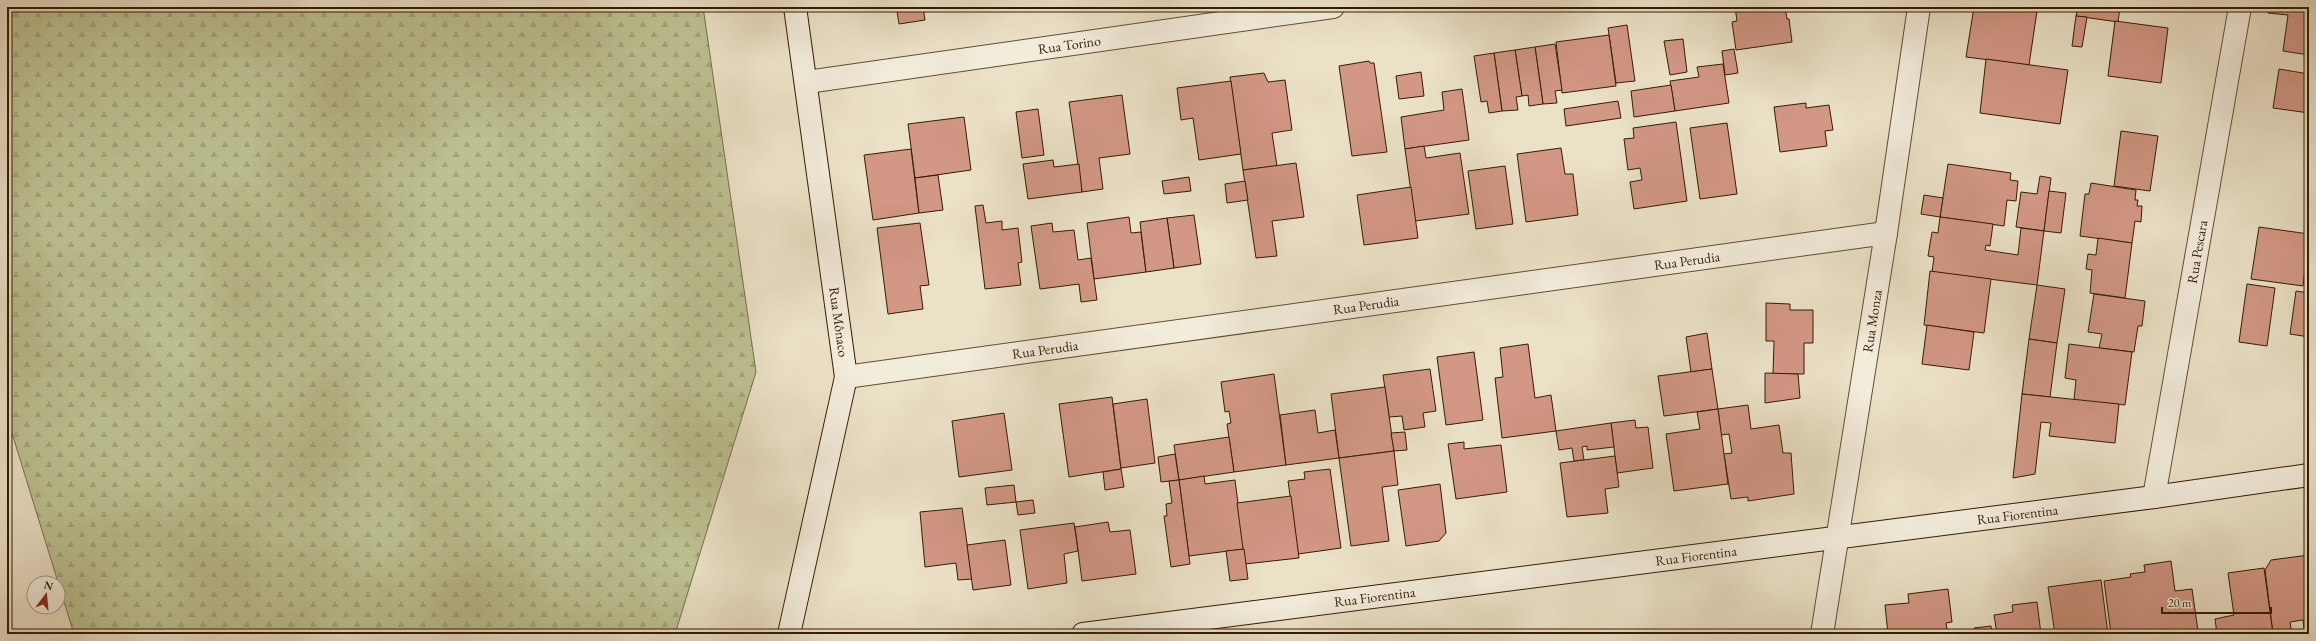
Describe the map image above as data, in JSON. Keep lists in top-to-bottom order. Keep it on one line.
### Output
{"streets":{"street":["Rua Torino","Rua Pescara","Rua Perudia","Rua Monza","Rua Mônaco","Rua Fiorentina"]},"crossings":[["Rua Torino","Rua Mônaco"],["Rua Pescara","Rua Fiorentina"],["Rua Perudia","Rua Monza"],["Rua Perudia","Rua Mônaco"],["Rua Monza","Rua Fiorentina"]],"scale_bar":"20 m","north":"top"}
